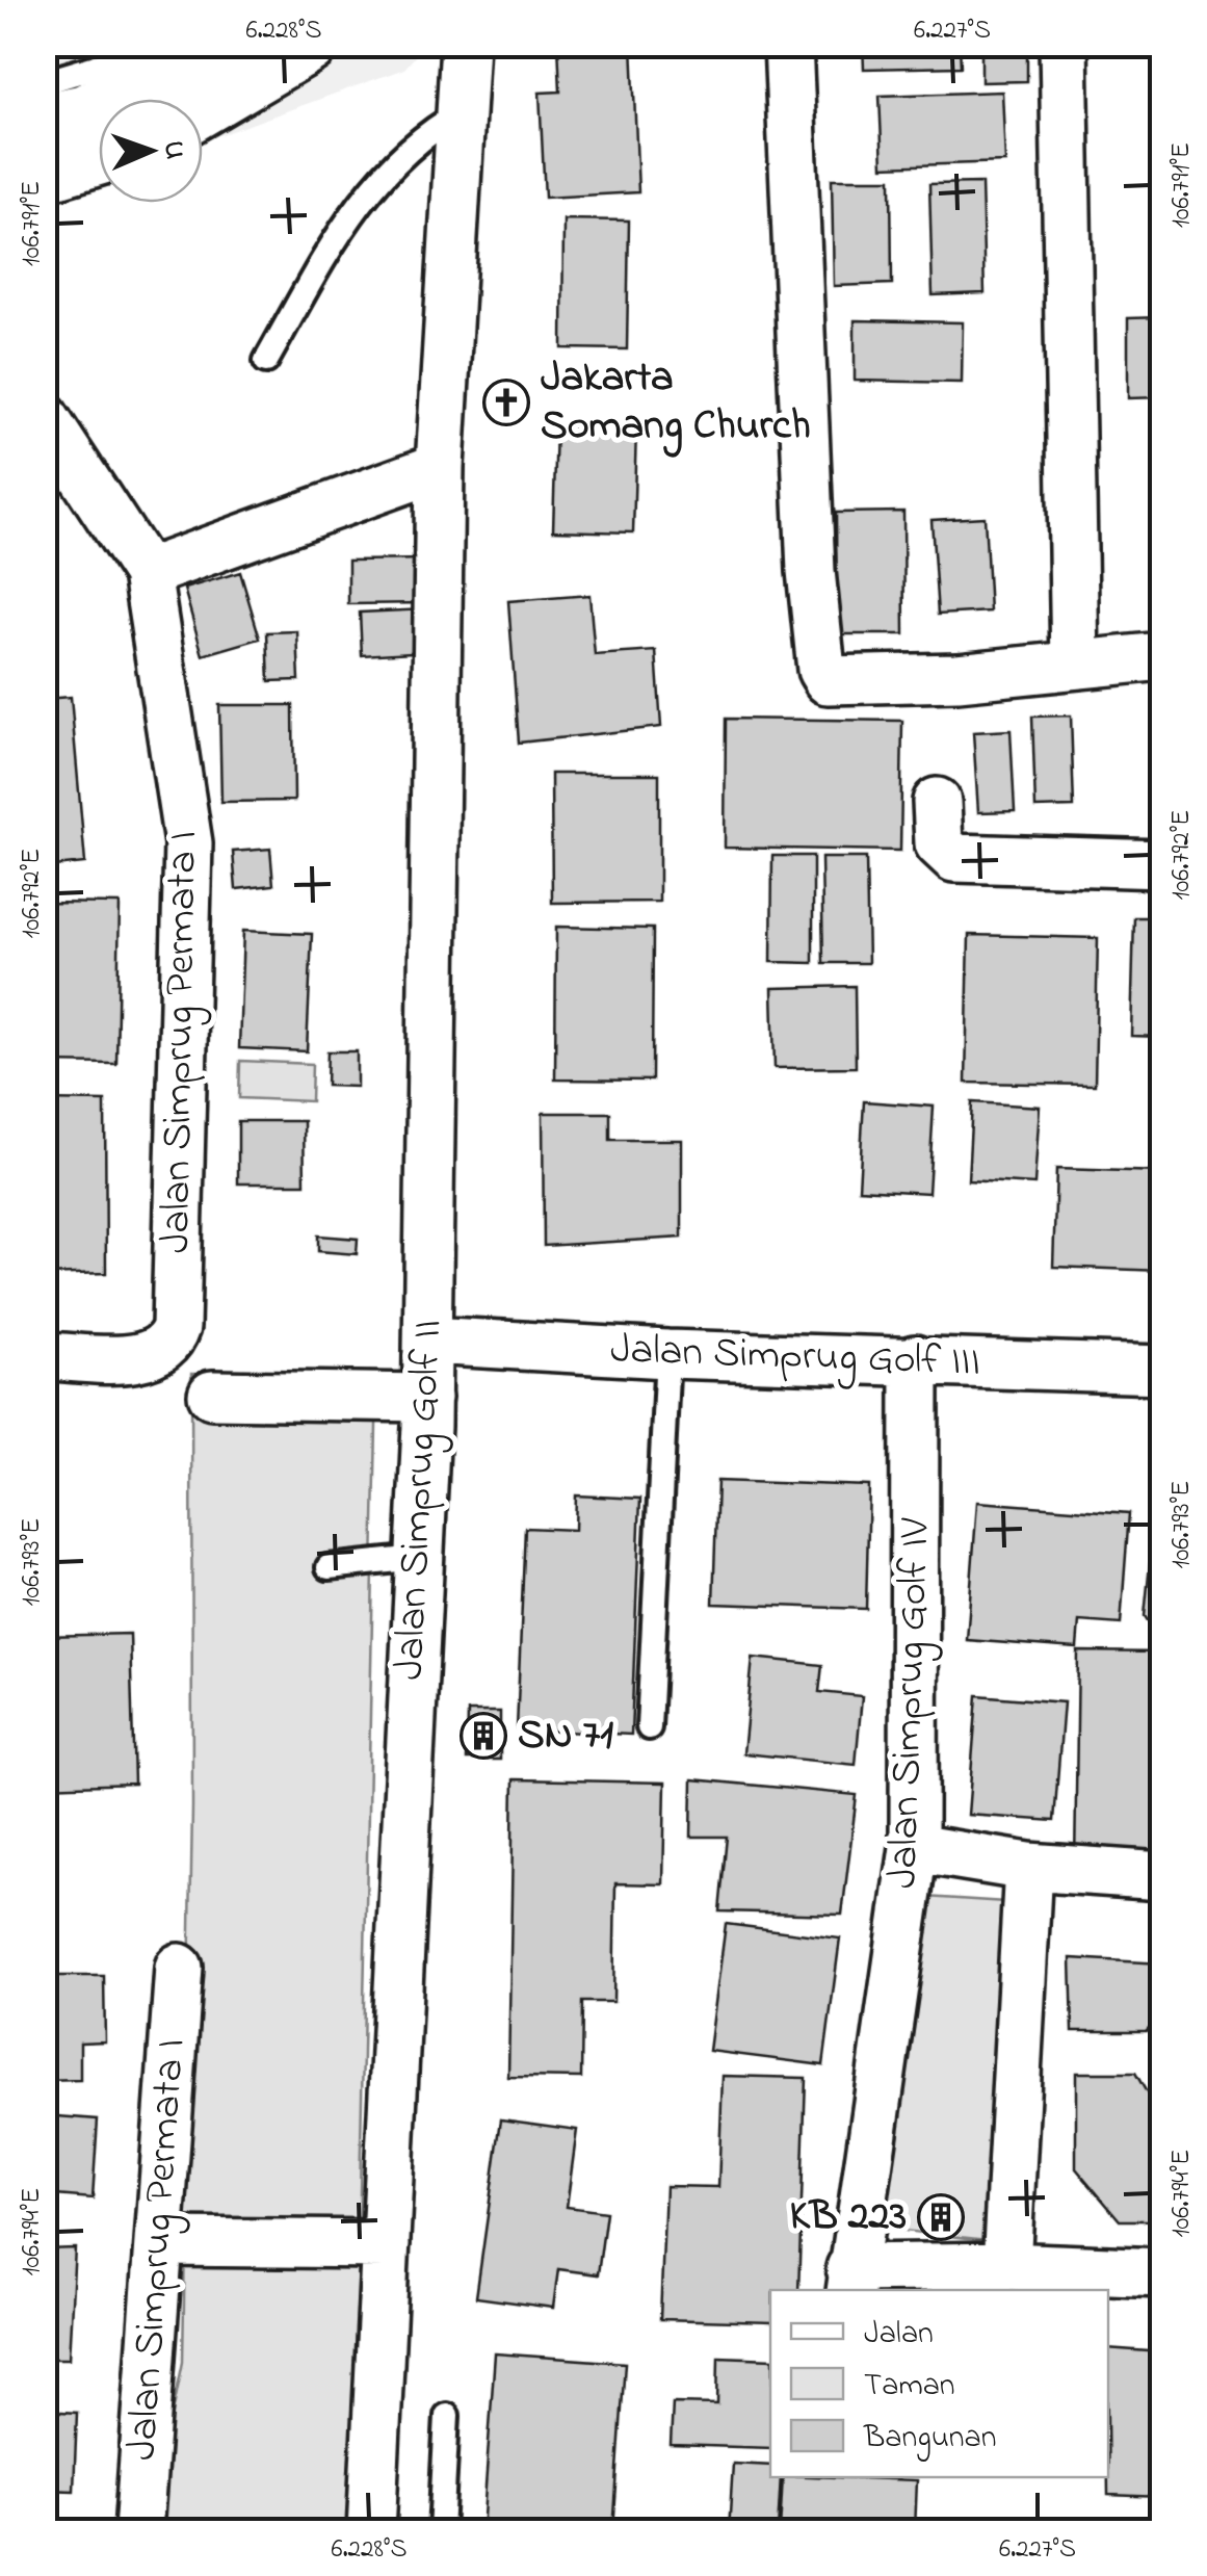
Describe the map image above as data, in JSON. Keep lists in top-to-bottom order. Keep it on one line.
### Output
{"streets":{"street":["Jalan Simprug Permata I","Jalan Simprug Golf III","Jalan Simprug Golf II","Jalan Simprug Golf IV"]},"crossings":[["Jalan Simprug Golf III","Jalan Simprug Golf II"],["Jalan Simprug Golf III","Jalan Simprug Golf IV"]],"places":{"church":["Jakarta Somang Church"],"building":["SN 71","KB 223"]},"legend":["Jalan","Taman","Bangunan"],"north":"right","coordinates":["6.228°S","6.227°S","106.791°E","106.792°E","106.793°E","106.794°E"]}
